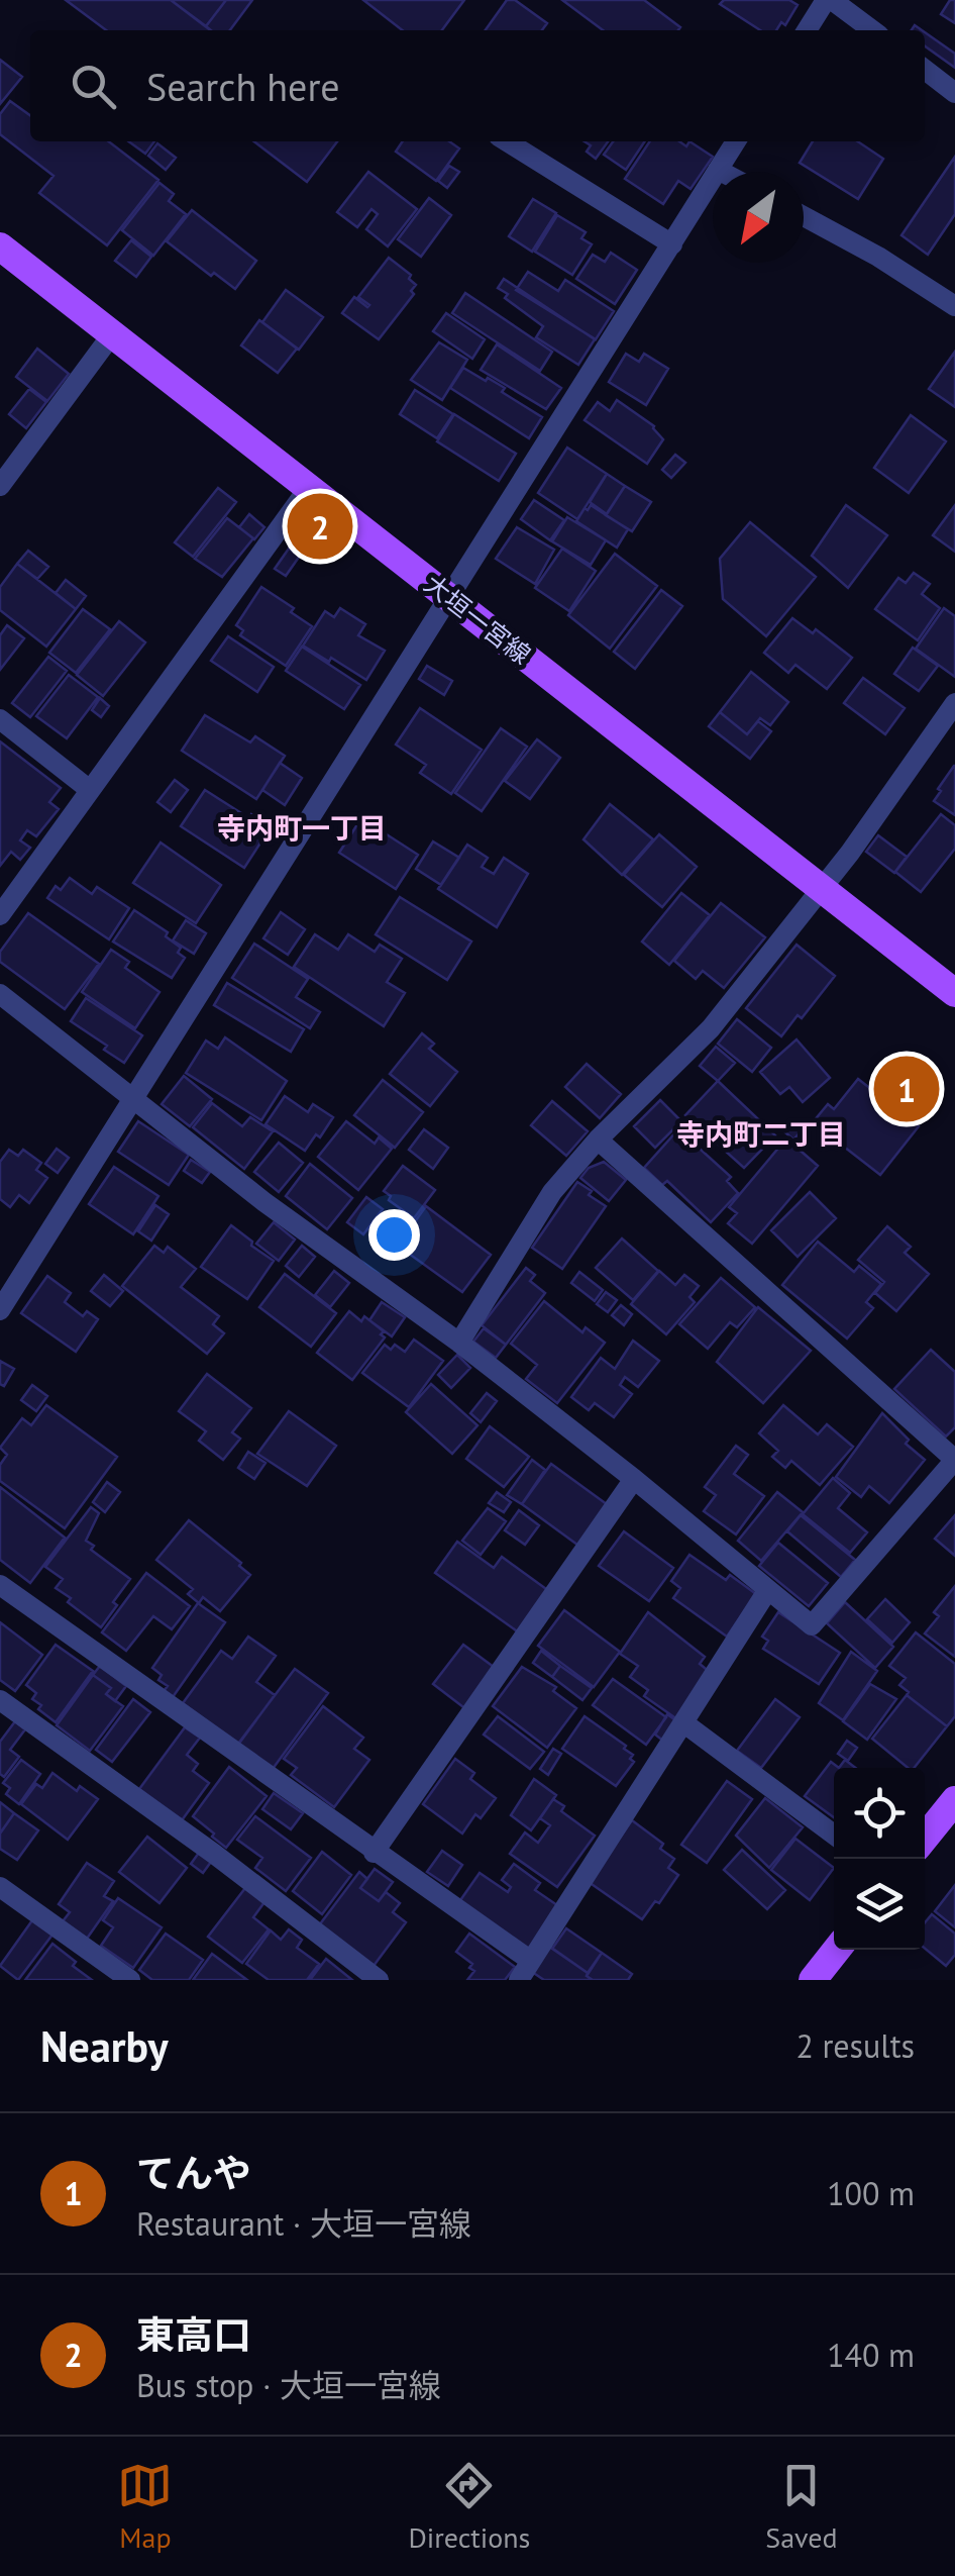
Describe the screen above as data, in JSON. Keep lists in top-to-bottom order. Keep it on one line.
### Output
{"streets":{"main road":["大垣一宮線"]},"districts":["寺内町一丁目","寺内町二丁目"],"north":"bottom left","page":{"search":"Search here","pins":["2","1"],"heading":["Nearby","2 results"],"list":[{"mark":"1","name":"てんや","note":"Restaurant · 大垣一宮線","value":"100 m"},{"mark":"2","name":"東高口","note":"Bus stop · 大垣一宮線","value":"140 m"}],"nav":["Map","Directions","Saved"]}}
